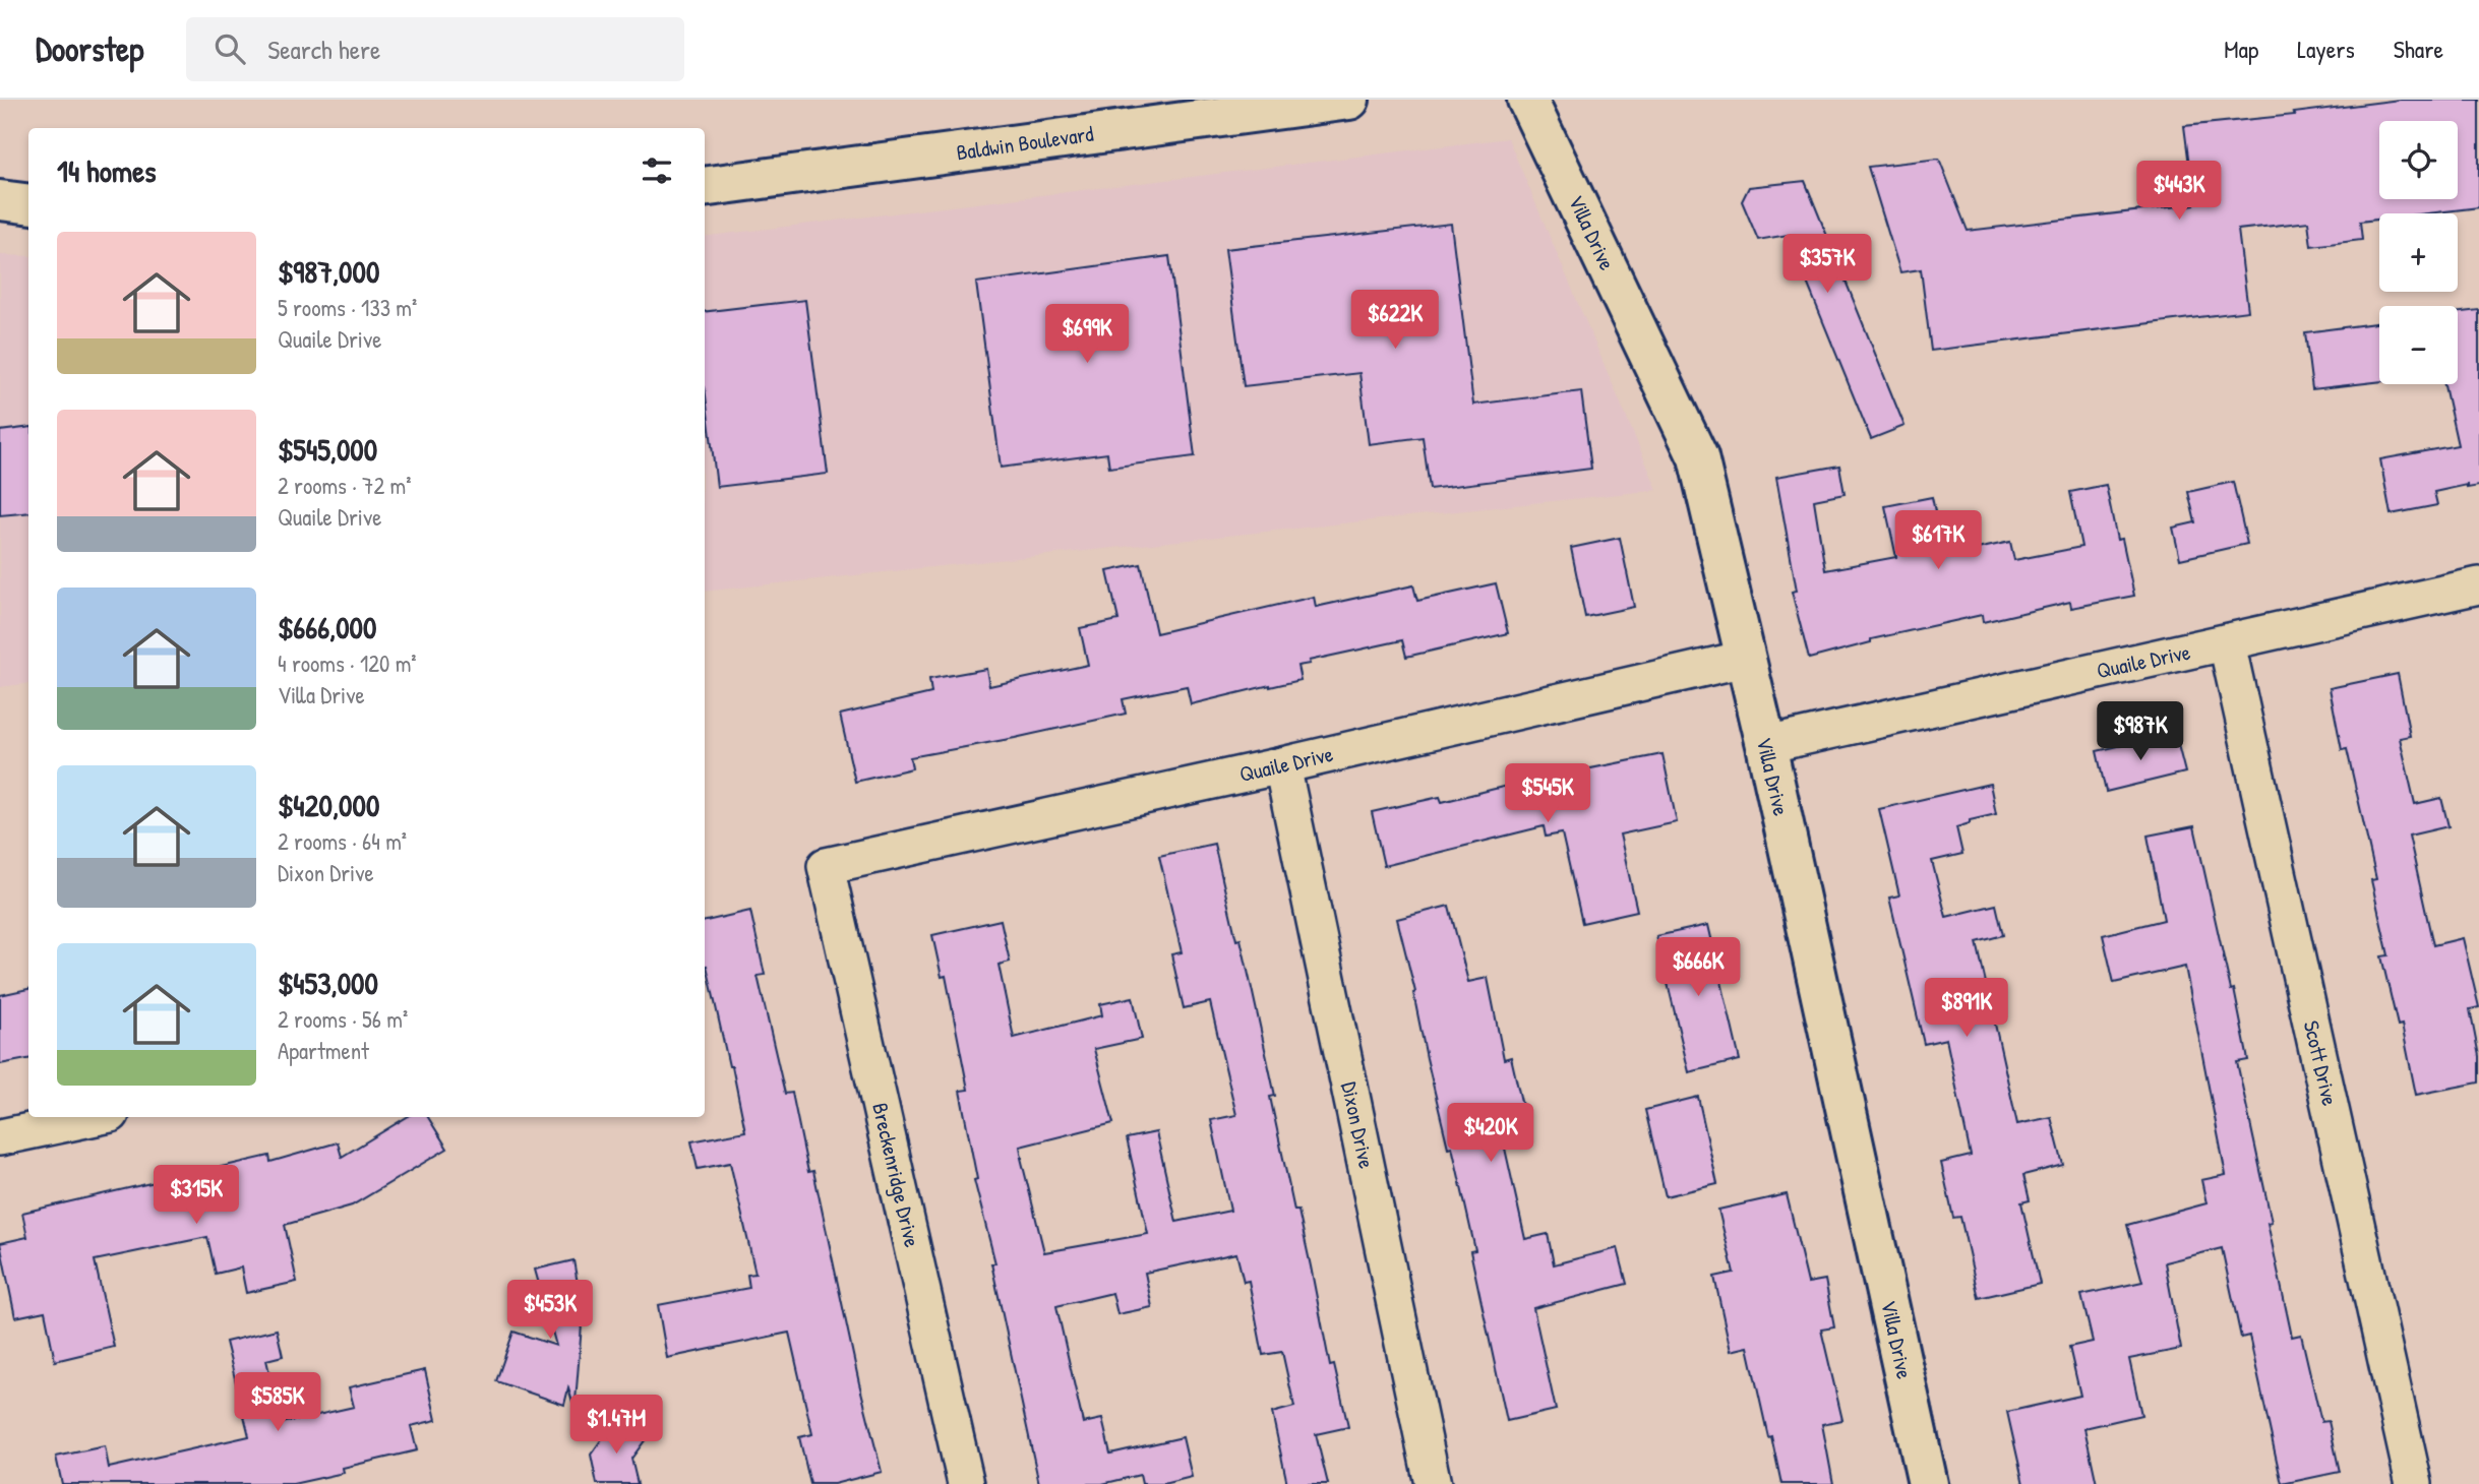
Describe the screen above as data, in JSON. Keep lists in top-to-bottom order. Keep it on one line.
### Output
{"streets":{"street":["Baldwin Boulevard","Villa Drive","Quaile Drive","Scott Drive","Dixon Drive","Breckenridge Drive"]},"crossings":[["Villa Drive","Quaile Drive"],["Quaile Drive","Scott Drive"],["Quaile Drive","Dixon Drive"],["Quaile Drive","Breckenridge Drive"]],"page":{"header":"Doorstep","search":"Search here","nav":["Map","Layers","Share"],"map_buttons":["+","−"],"heading":"14 homes","price":["$443K","$357K","$622K","$699K","$617K","$987K","$545K","$666K","$891K","$420K","$315K","$453K","$585K","$1.47M"],"list":[{"name":"$987,000","note":"5 rooms · 133 m² · Quaile Drive"},{"name":"$545,000","note":"2 rooms · 72 m² · Quaile Drive"},{"name":"$666,000","note":"4 rooms · 120 m² · Villa Drive"},{"name":"$420,000","note":"2 rooms · 64 m² · Dixon Drive"},{"name":"$453,000","note":"2 rooms · 56 m² · Apartment"}]}}
